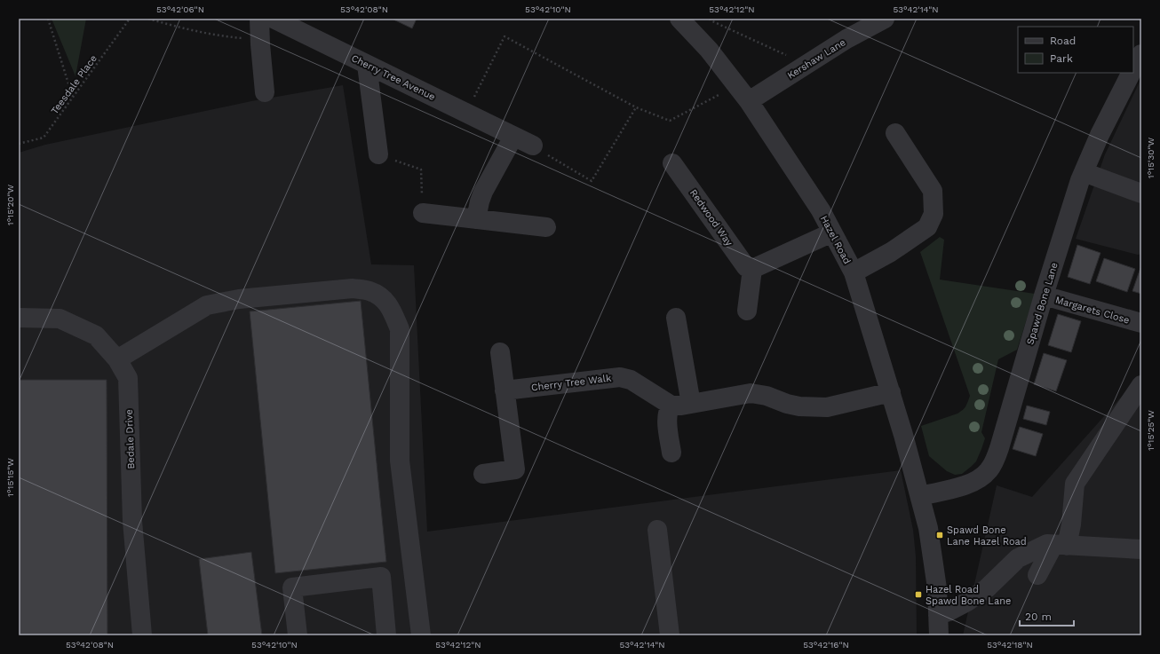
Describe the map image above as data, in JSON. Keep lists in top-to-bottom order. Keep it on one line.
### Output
{"streets":{"street":["Kershaw Lane","Cherry Tree Avenue","Redwood Way","Hazel Road","Spawd Bone Lane","Margarets Close","Cherry Tree Walk","Bedale Drive"],"path":["Teesdale Place"]},"crossings":[["Kershaw Lane","Hazel Road"],["Hazel Road","Spawd Bone Lane"],["Spawd Bone Lane","Margarets Close"]],"places":{"transit":["Spawd Bone Lane Hazel Road","Hazel Road Spawd Bone Lane"]},"legend":["Road","Park"],"scale_bar":"20 m","coordinates":["53°42'06\"N","53°42'08\"N","53°42'10\"N","53°42'12\"N","53°42'14\"N","1°15'30\"W","1°15'20\"W","1°15'25\"W","1°15'15\"W","53°42'16\"N","53°42'18\"N"]}
